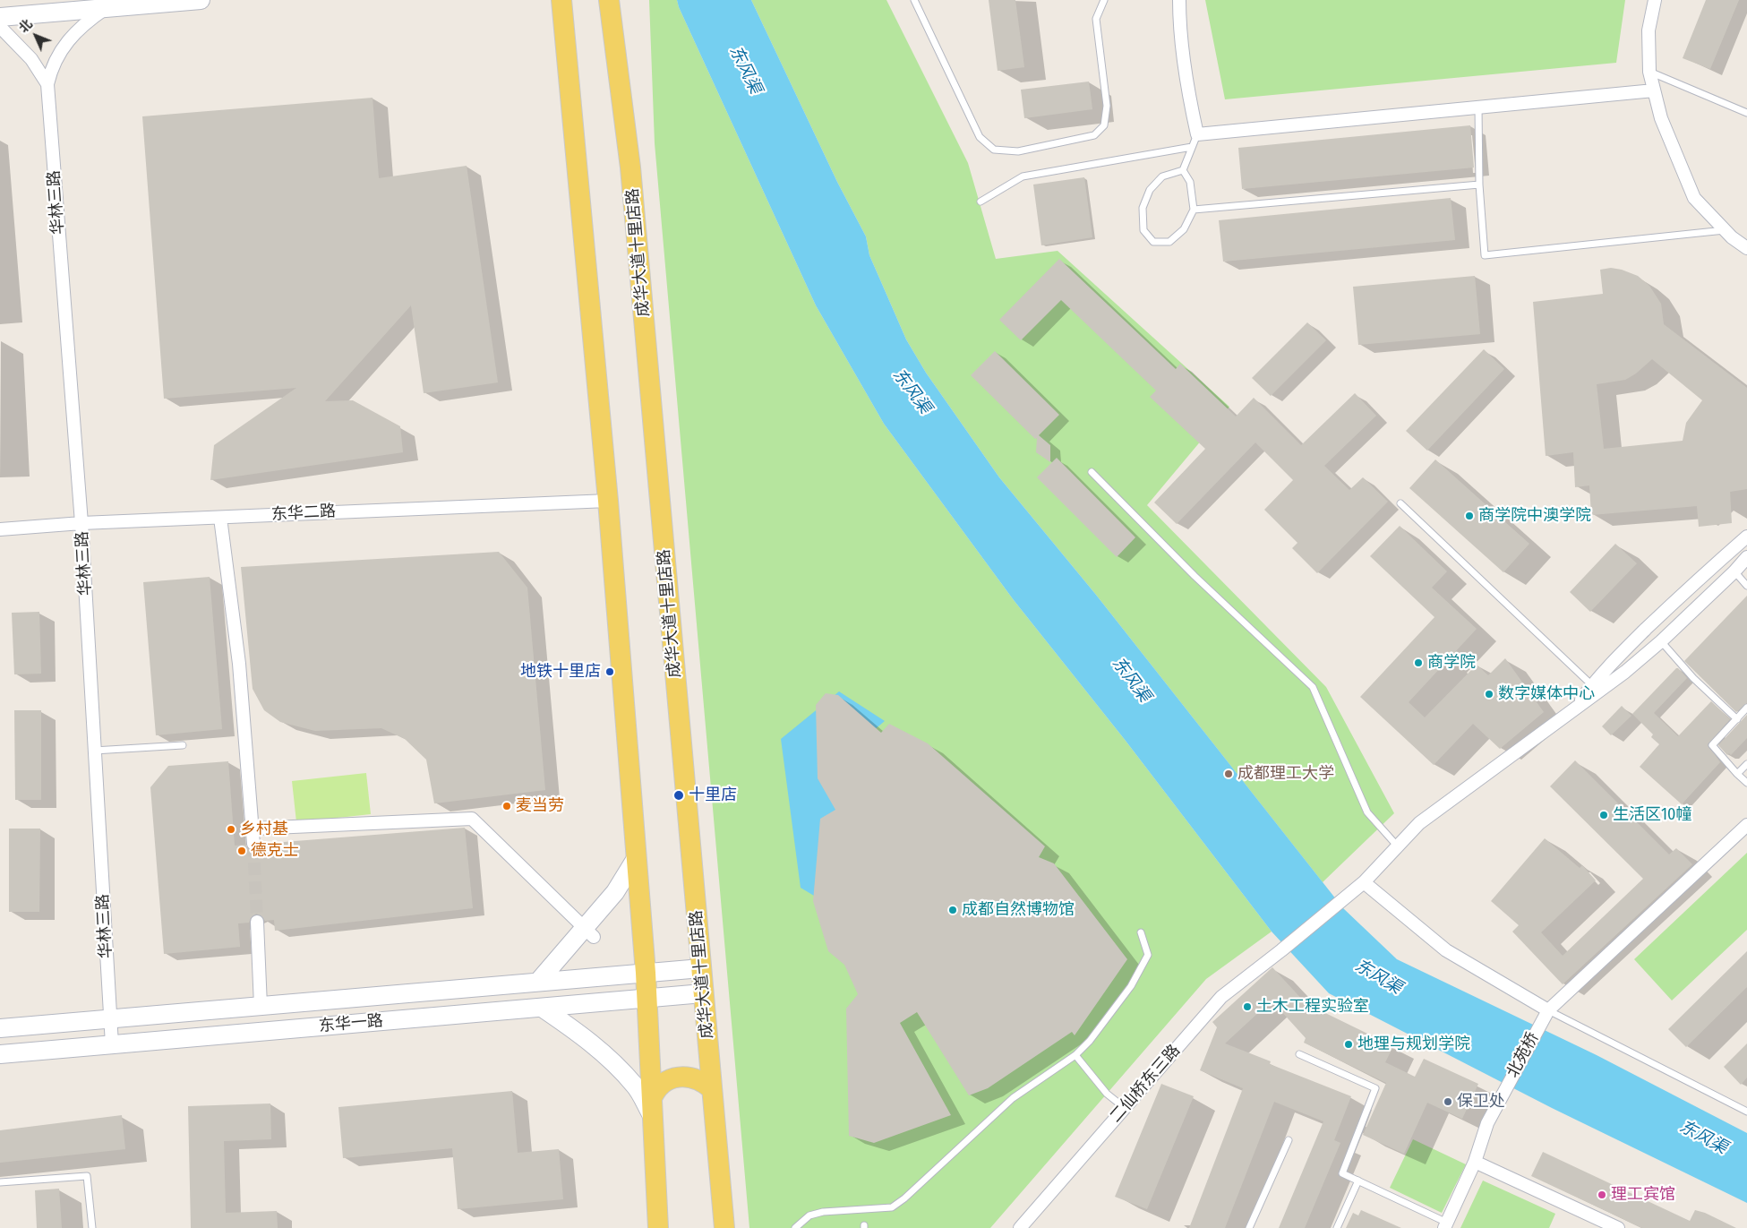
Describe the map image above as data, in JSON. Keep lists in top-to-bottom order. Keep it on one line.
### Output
{"streets":{"main road":["成华大道十里店路"],"street":["华林三路","东华二路","东华一路","北苑桥","二仙桥东三路"]},"crossings":[["华林三路","东华二路"],["华林三路","东华一路"],["成华大道十里店路","东华一路"]],"water":["东风渠"],"places":["商学院中澳学院","商学院","地铁十里店","数字媒体中心","成都理工大学","十里店","麦当劳","生活区10幢","乡村基","德克士","成都自然博物馆","土木工程实验室","地理与规划学院","保卫处","理工宾馆"],"north":"top left"}
